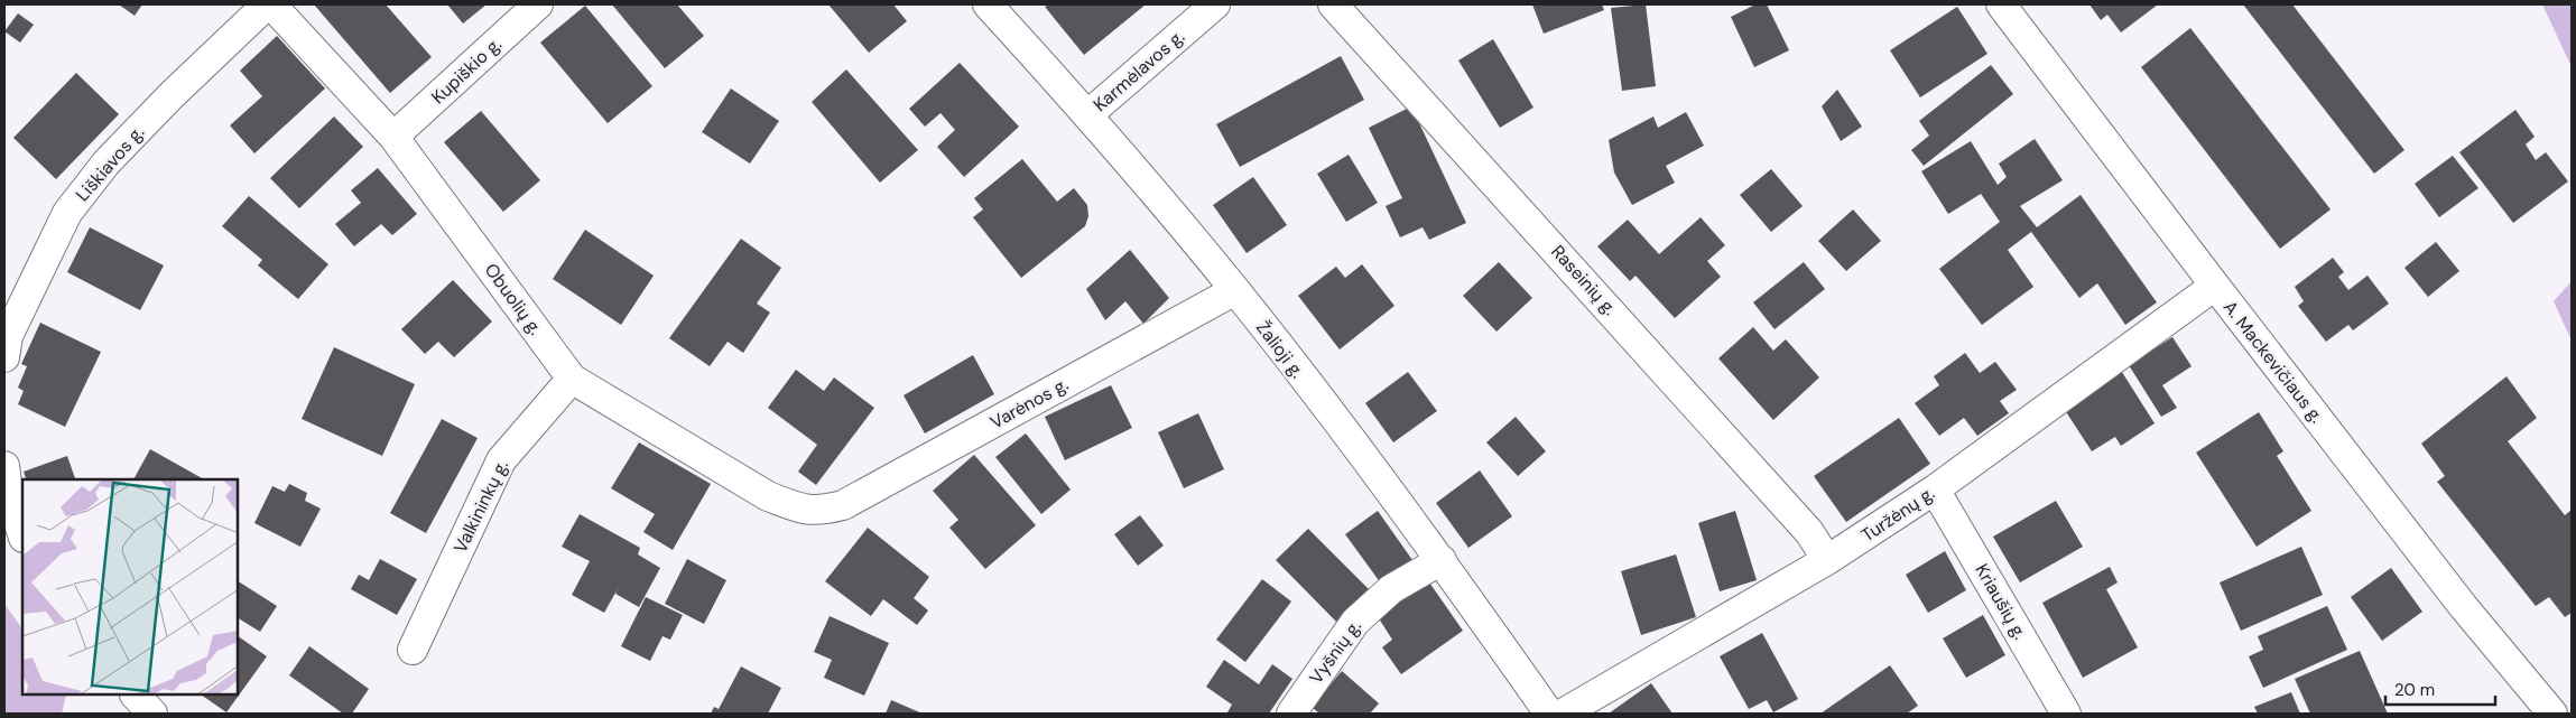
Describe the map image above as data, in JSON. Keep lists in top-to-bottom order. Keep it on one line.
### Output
{"streets":{"street":["Kupiškio g.","Karmėlavos g.","Liškiavos g.","Raseinių g.","Obuolių g.","Žalioji g.","A. Mackevičiaus g.","Varėnos g.","Valkininkų g.","Turžėnų g.","Kriaušių g.","Vyšnių g."]},"crossings":[["Kupiškio g.","Obuolių g."],["Karmėlavos g.","Žalioji g."],["Liškiavos g.","Obuolių g."],["Raseinių g.","Turžėnų g."],["Obuolių g.","Varėnos g."],["Obuolių g.","Valkininkų g."],["Žalioji g.","Varėnos g."],["Žalioji g.","Vyšnių g."],["A. Mackevičiaus g.","Turžėnų g."],["Turžėnų g.","Kriaušių g."]],"scale_bar":"20 m"}
